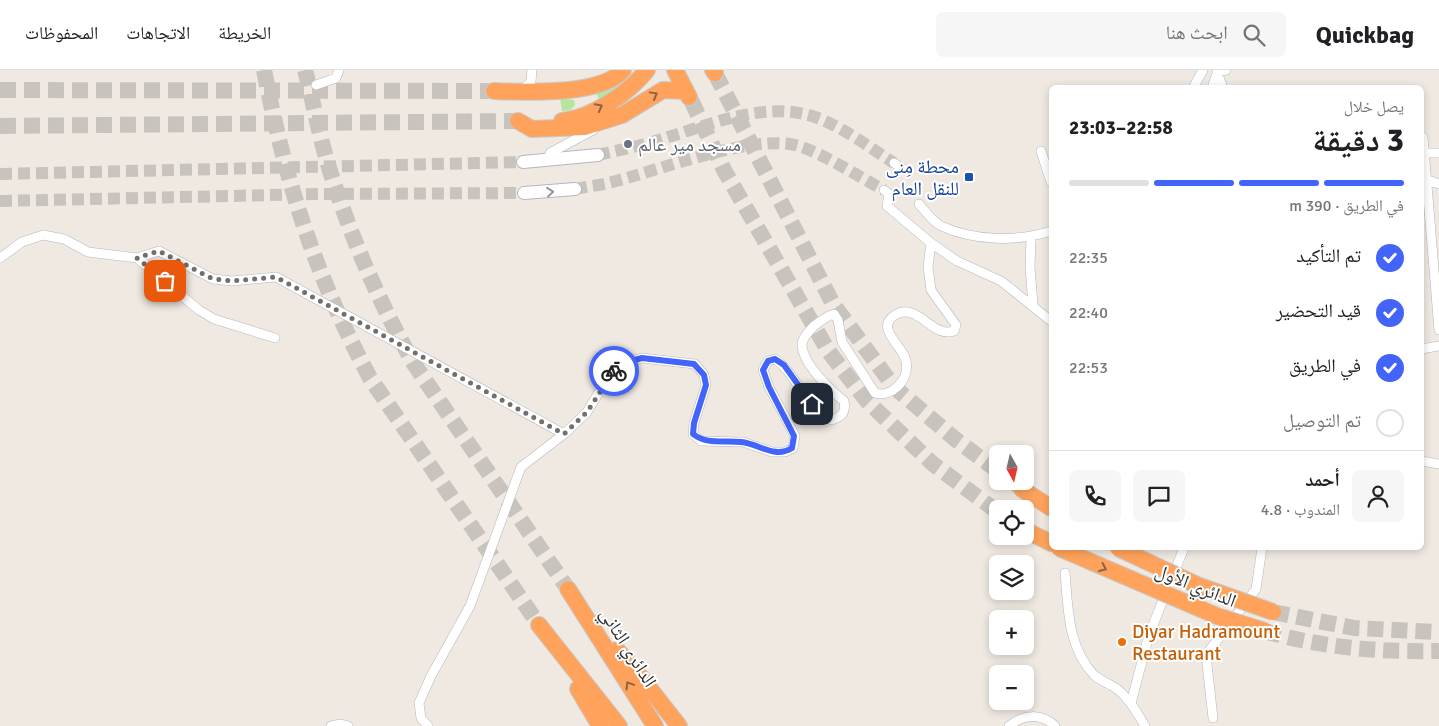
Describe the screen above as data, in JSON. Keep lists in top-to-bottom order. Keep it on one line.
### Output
{"streets":{"highway":["الدائري الأول","الدائري الثاني"]},"places":{"other":["مسجد مير عالم","Diyar Hadramount Restaurant"],"transit":["محطة مِنى للنقل العام"]},"north":"bottom","page":{"header":"Quickbag","search":"ابحث هنا","nav":["الخريطة","الاتجاهات","المحفوظات"],"heading":["3 دقيقة","يصل خلال","22:58–23:03"],"panel":["أحمد","المندوب · 4.8"],"bar":"في الطريق · 390 m","list":[["تم التأكيد","22:35"],["قيد التحضير","22:40"],["في الطريق","22:53"],"تم التوصيل"],"map_buttons":["+","−"]}}
